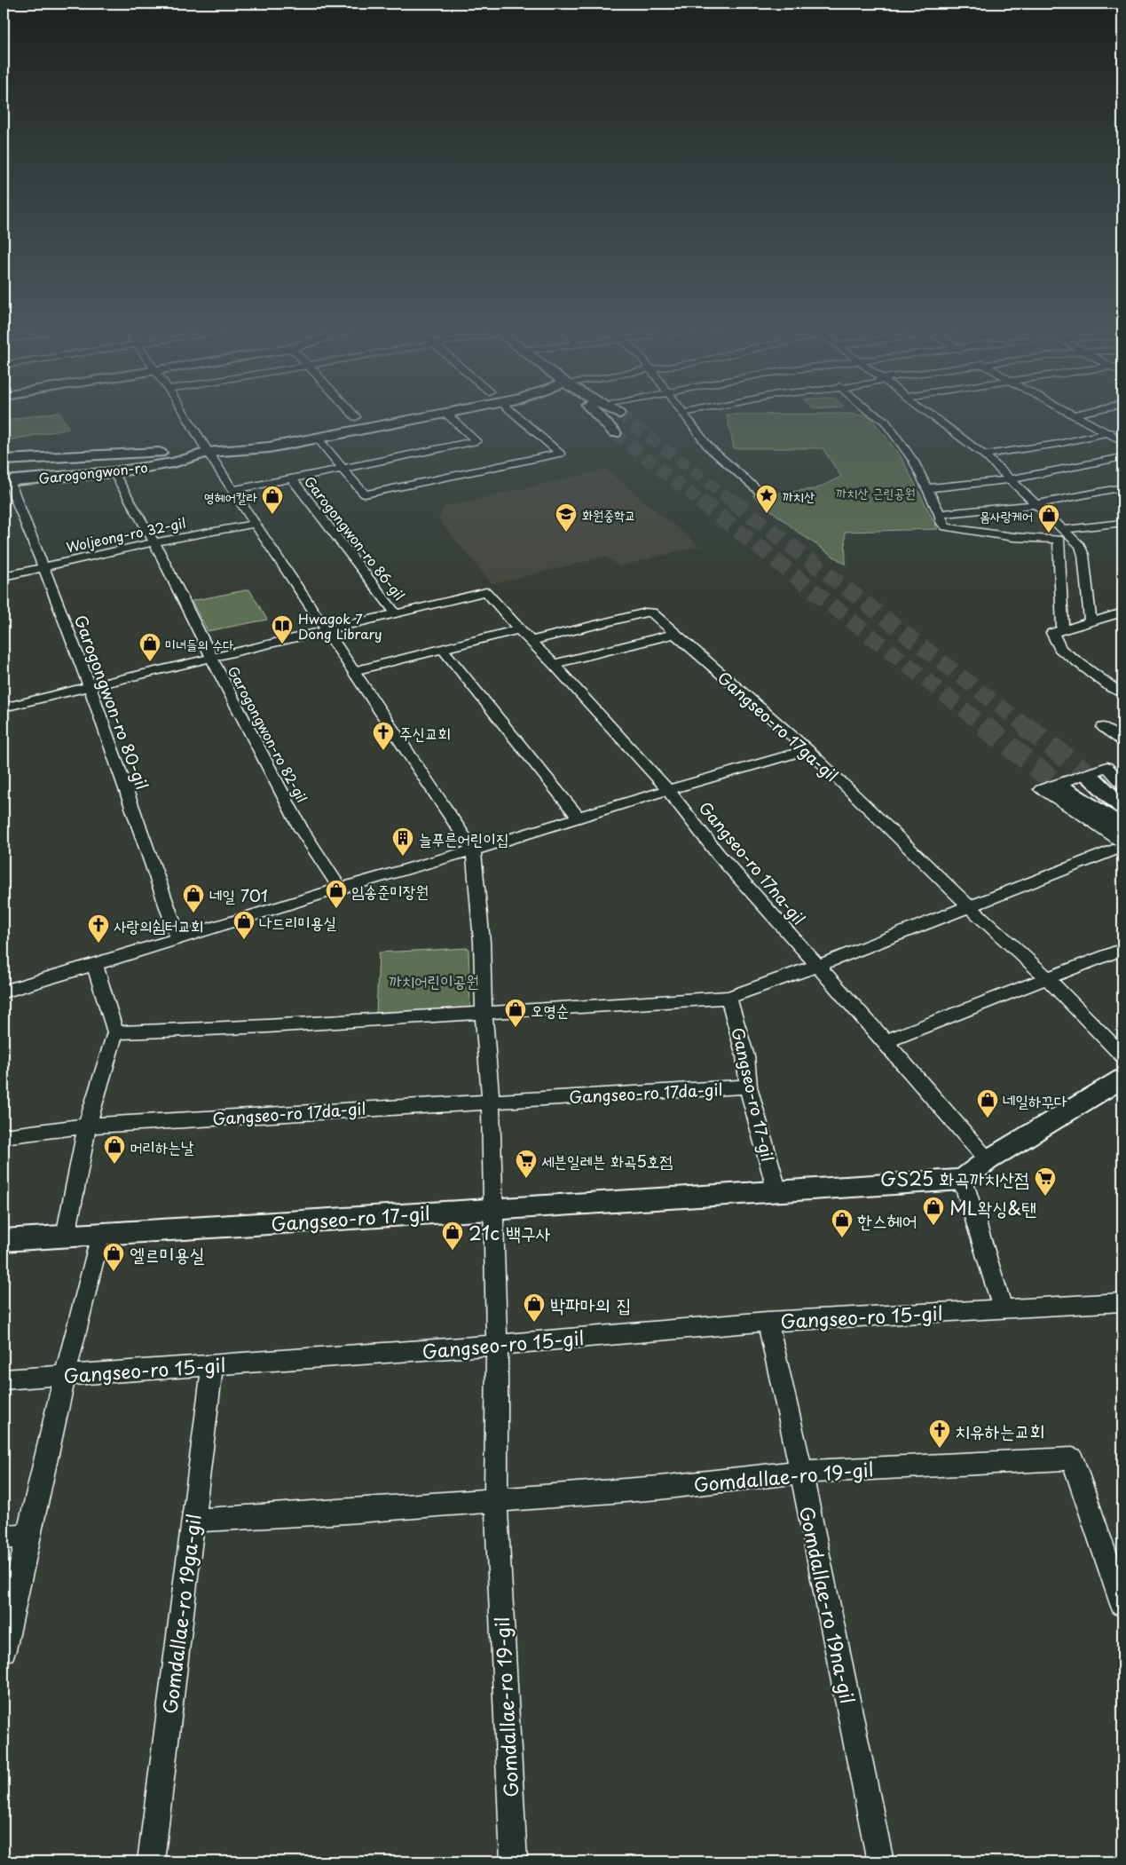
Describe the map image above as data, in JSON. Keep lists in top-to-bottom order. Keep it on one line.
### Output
{"streets":{"main road":["Garogongwon-ro"],"street":["Woljeong-ro 32-gil","Garogongwon-ro 86-gil","Garogongwon-ro 80-gil","Gangseo-ro 17ga-gil","Garogongwon-ro 82-gil","Gangseo-ro 17na-gil","Gangseo-ro 17da-gil","Gangseo-ro 17-gil","Gangseo-ro 15-gil","Gomdallae-ro 19-gil","Gomdallae-ro 19na-gil","Gomdallae-ro 19ga-gil"]},"crossings":[["Garogongwon-ro","Garogongwon-ro 80-gil"],["Garogongwon-ro","Garogongwon-ro 82-gil"],["Woljeong-ro 32-gil","Garogongwon-ro 80-gil"],["Woljeong-ro 32-gil","Garogongwon-ro 82-gil"],["Garogongwon-ro 86-gil","Gangseo-ro 17na-gil"],["Gangseo-ro 17ga-gil","Gangseo-ro 17na-gil"],["Gangseo-ro 17da-gil","Gangseo-ro 17-gil"],["Gangseo-ro 17-gil","Gomdallae-ro 19-gil"],["Gangseo-ro 15-gil","Gomdallae-ro 19-gil"],["Gangseo-ro 15-gil","Gomdallae-ro 19na-gil"],["Gangseo-ro 15-gil","Gomdallae-ro 19ga-gil"],["Gomdallae-ro 19-gil","Gomdallae-ro 19na-gil"],["Gomdallae-ro 19-gil","Gomdallae-ro 19ga-gil"]],"parks":["까치산 근린공원","까치어린이공원"],"places":{"place":["까치산"],"shop":["영헤어칼라","몸사랑케어","미녀들의 수다","임송준미장원","네일 701","나드리미용실","오영순","네일하꾸다","머리하는날","ML왁싱&탠","한스헤어","21c 백구사","엘르미용실","박파마의 집"],"school or university":["화원중학교"],"library":["Hwagok 7 Dong Library"],"church":["주신교회","사랑의쉼터교회","치유하는교회"],"building":["늘푸른어린이집"],"supermarket":["세븐일레븐 화곡5호점","GS25 화곡까치산점"]}}
